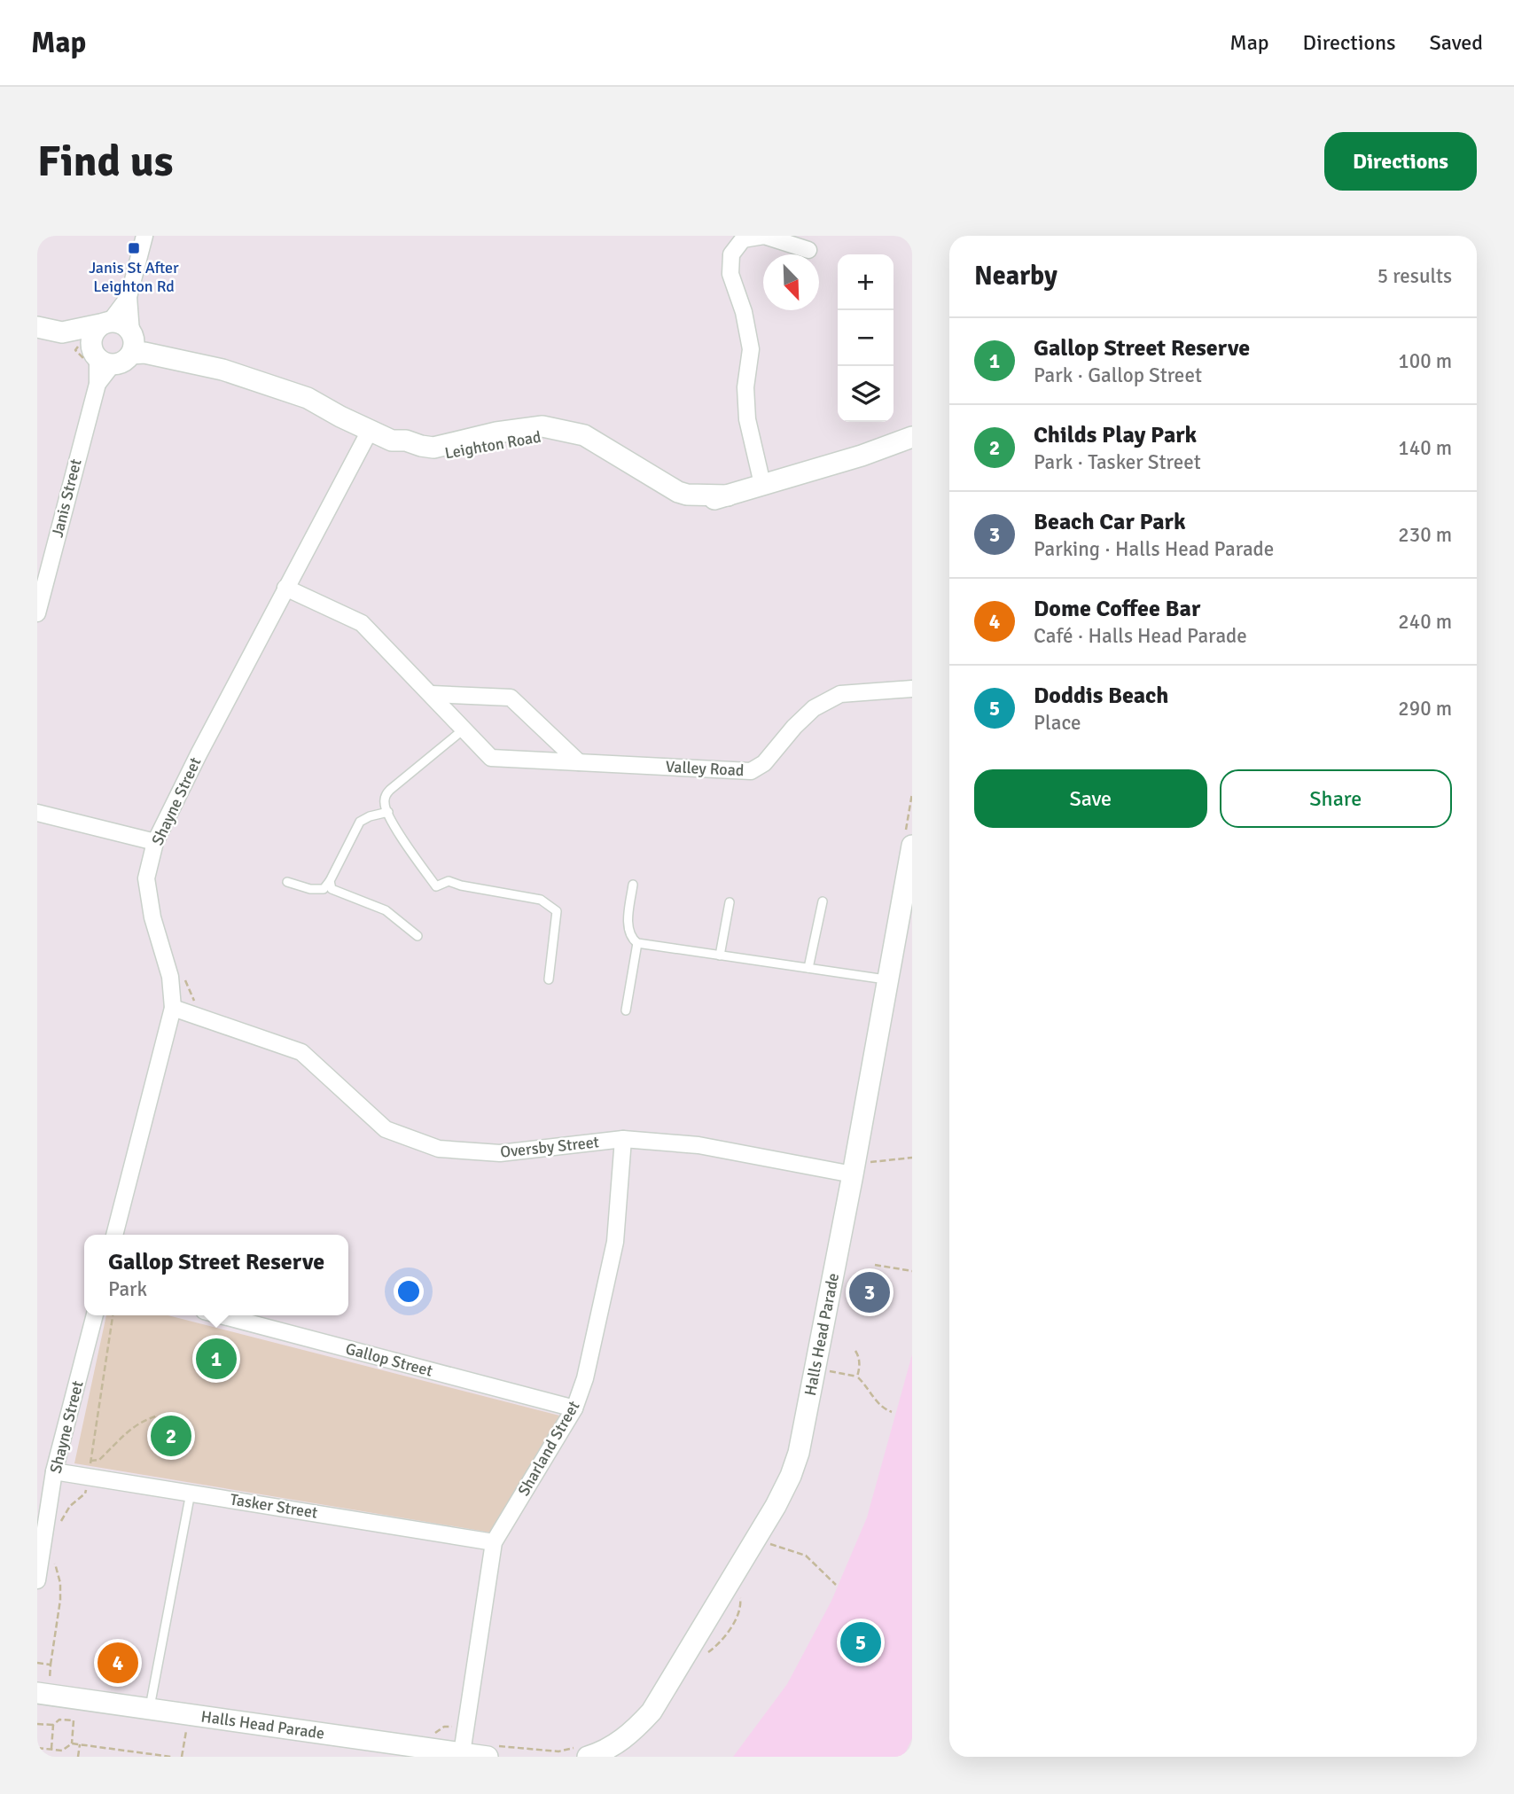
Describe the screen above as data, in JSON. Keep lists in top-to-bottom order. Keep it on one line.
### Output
{"streets":{"street":["Leighton Road","Janis Street","Valley Road","Shayne Street","Oversby Street","Halls Head Parade","Gallop Street","Sharland Street","Tasker Street"]},"crossings":[["Leighton Road","Janis Street"],["Leighton Road","Shayne Street"],["Valley Road","Shayne Street"],["Shayne Street","Oversby Street"],["Shayne Street","Tasker Street"],["Oversby Street","Halls Head Parade"],["Oversby Street","Sharland Street"],["Halls Head Parade","Sharland Street"],["Gallop Street","Sharland Street"],["Sharland Street","Tasker Street"]],"places":{"transit":["Janis St After Leighton Rd"]},"north":"bottom right","page":{"header":"Map","nav":["Map","Directions","Saved"],"buttons":["Directions",["Save","Share"]],"title":"Find us","heading":["Nearby","5 results"],"map_buttons":["+","−"],"list":[{"mark":"1","name":"Gallop Street Reserve","note":"Park · Gallop Street","value":"100 m"},{"mark":"2","name":"Childs Play Park","note":"Park · Tasker Street","value":"140 m"},{"mark":"3","name":"Beach Car Park","note":"Parking · Halls Head Parade","value":"230 m"},{"mark":"4","name":"Dome Coffee Bar","note":"Café · Halls Head Parade","value":"240 m"},{"mark":"5","name":"Doddis Beach","note":"Place","value":"290 m"}],"popup":["Gallop Street Reserve","Park"],"pins":["3","1","2","5","4"]}}
